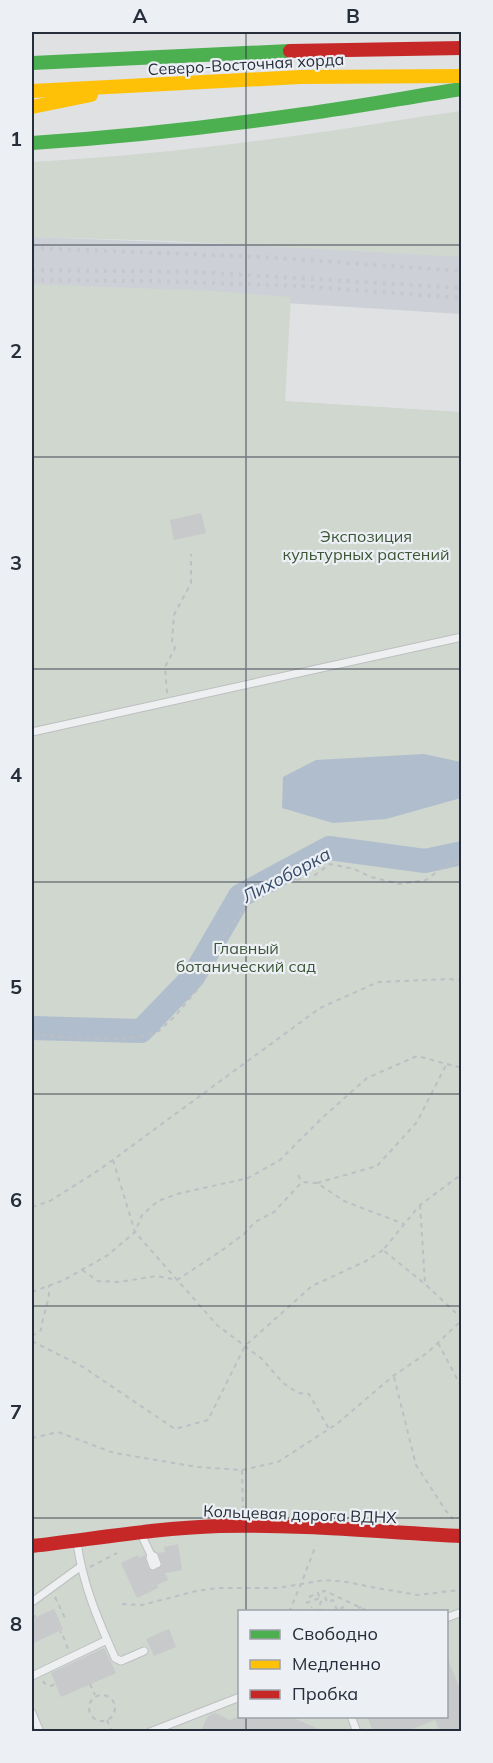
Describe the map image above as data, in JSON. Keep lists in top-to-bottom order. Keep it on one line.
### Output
{"streets":{"main road":["Северо-Восточная хорда","Кольцевая дорога ВДНХ"]},"water":["Лихоборка"],"parks":["Экспозиция культурных растений","Главный ботанический сад"],"legend":["Свободно","Медленно","Пробка"],"grid":{"columns":["A","B"],"rows":["1","2","3","4","5","6","7","8"]}}
